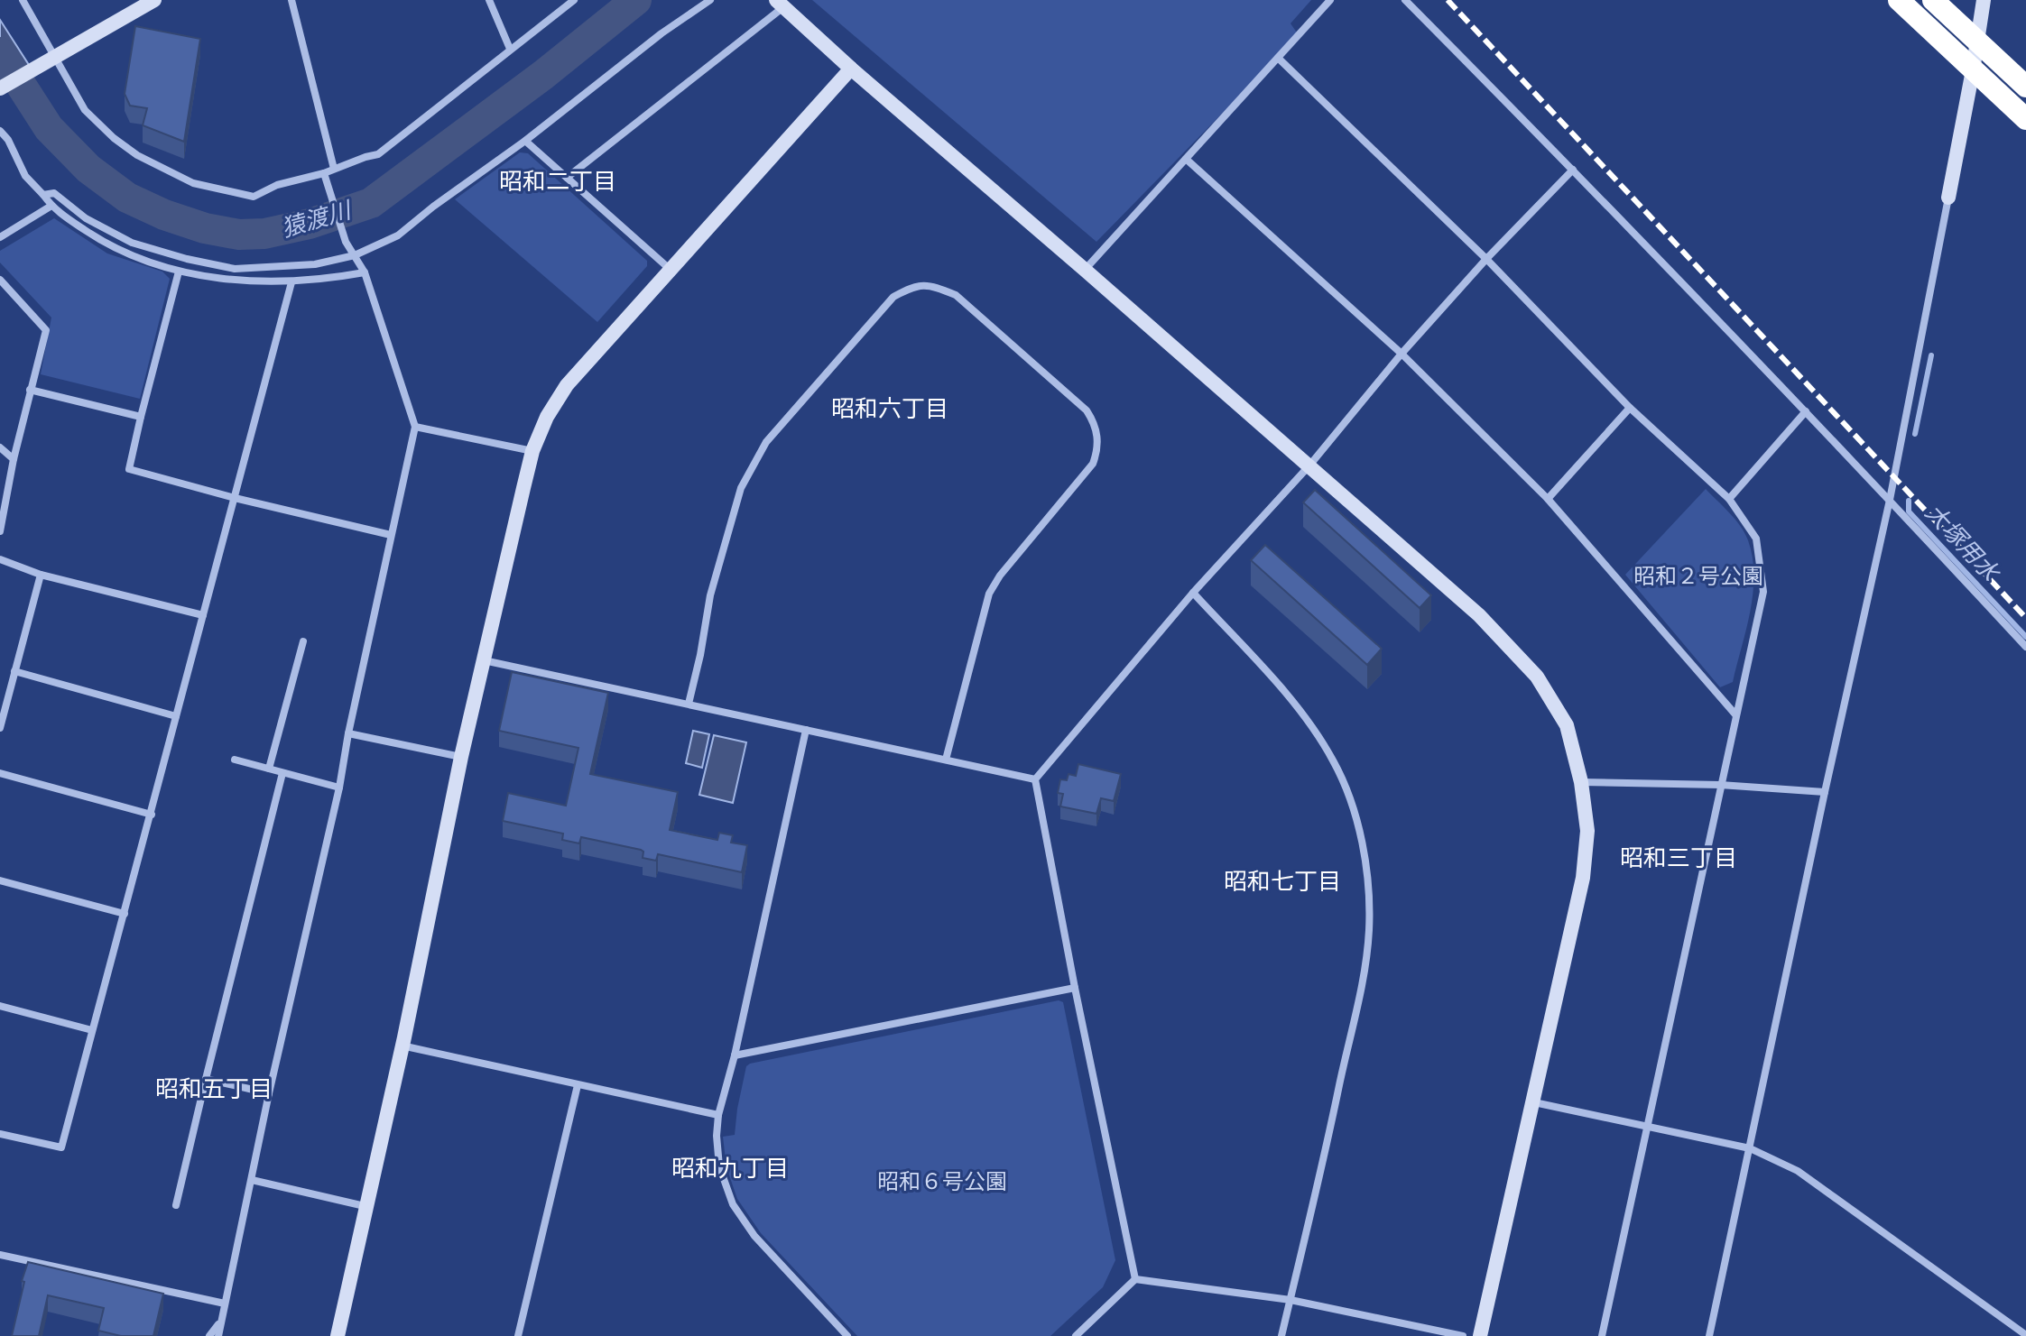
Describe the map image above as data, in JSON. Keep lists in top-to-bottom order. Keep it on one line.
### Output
{"districts":["昭和二丁目","昭和六丁目","昭和三丁目","昭和七丁目","昭和五丁目","昭和九丁目"],"water":["猿渡川","大塚用水"],"parks":["昭和２号公園","昭和６号公園"]}
